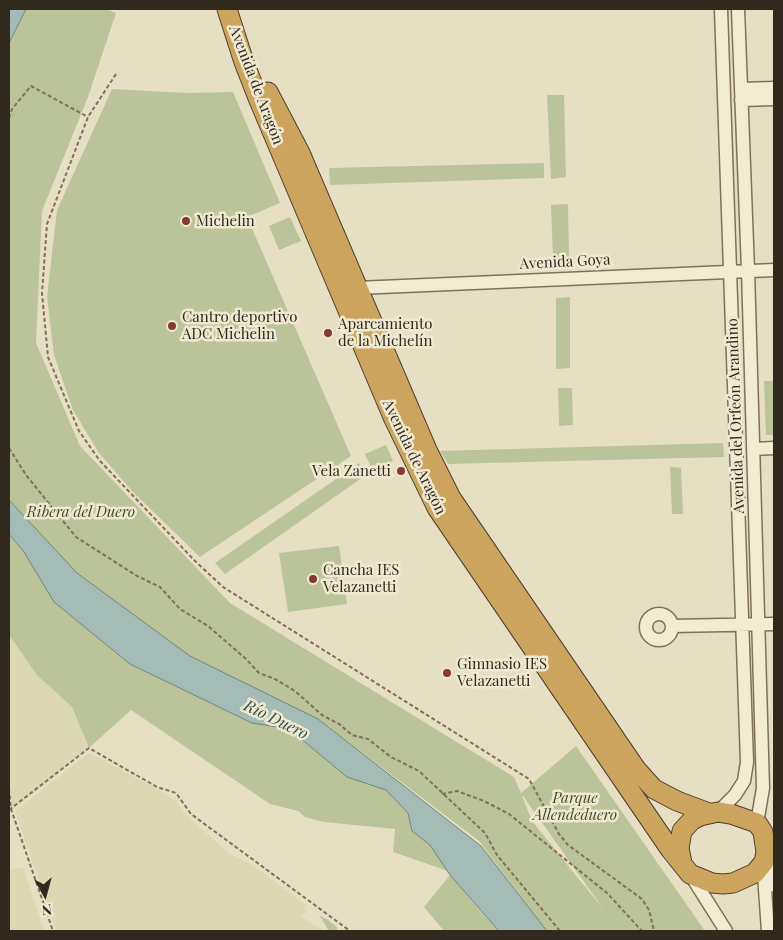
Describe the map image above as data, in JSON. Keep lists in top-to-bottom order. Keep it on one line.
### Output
{"streets":{"highway":["Avenida de Aragón"],"street":["Avenida Goya","Avenida del Orfeón Arandino"]},"crossings":[["Avenida de Aragón","Avenida Goya"],["Avenida de Aragón","Avenida del Orfeón Arandino"],["Avenida Goya","Avenida del Orfeón Arandino"]],"water":["Río Duero"],"parks":["Ribera del Duero","Parque Allendeduero"],"places":["Michelin","Cantro deportivo ADC Michelin","Aparcamiento de la Michelín","Vela Zanetti","Cancha IES Velazanetti","Gimnasio IES Velazanetti"],"north":"bottom"}
